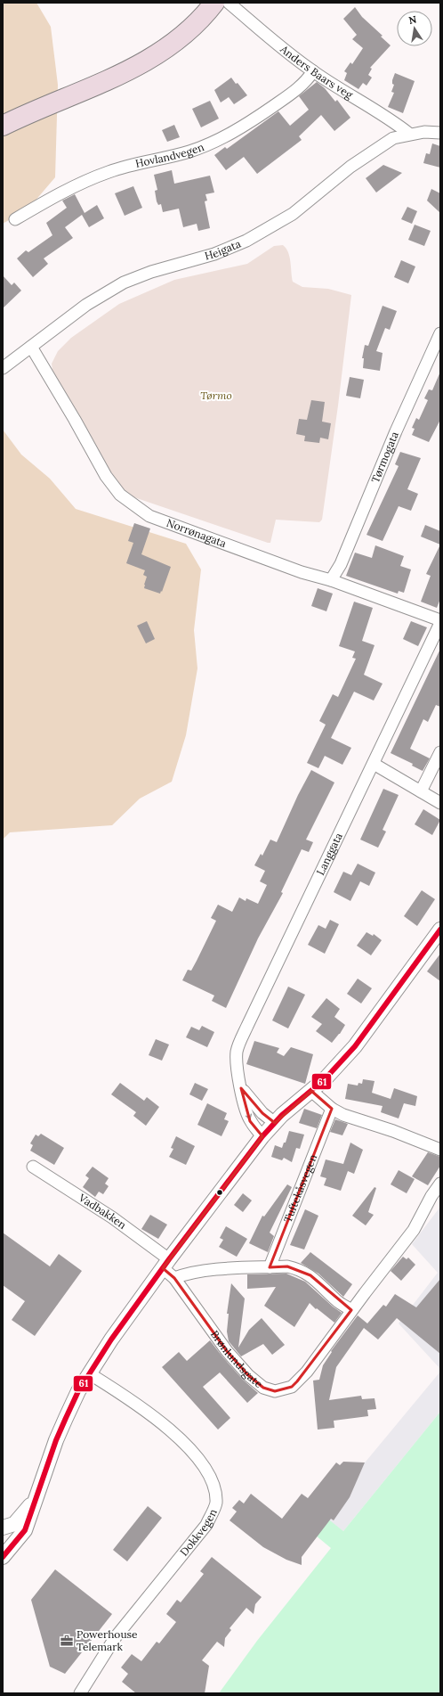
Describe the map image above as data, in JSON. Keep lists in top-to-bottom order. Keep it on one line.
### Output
{"streets":{"street":["Anders Baars veg","Hovlandvegen","Heigata","Tørmogata","Norrønagata","Langgata","Tuftekåsvegen","Vadbakken","Brønlundsgate","Dokkvegen"]},"crossings":[["Anders Baars veg","Hovlandvegen"],["Anders Baars veg","Heigata"],["Heigata","Norrønagata"],["Tørmogata","Norrønagata"],["Vadbakken","Brønlundsgate"]],"parks":["Tørmo"],"places":{"office":["Powerhouse Telemark"]},"lines":["transit line 61"],"north":"top"}
